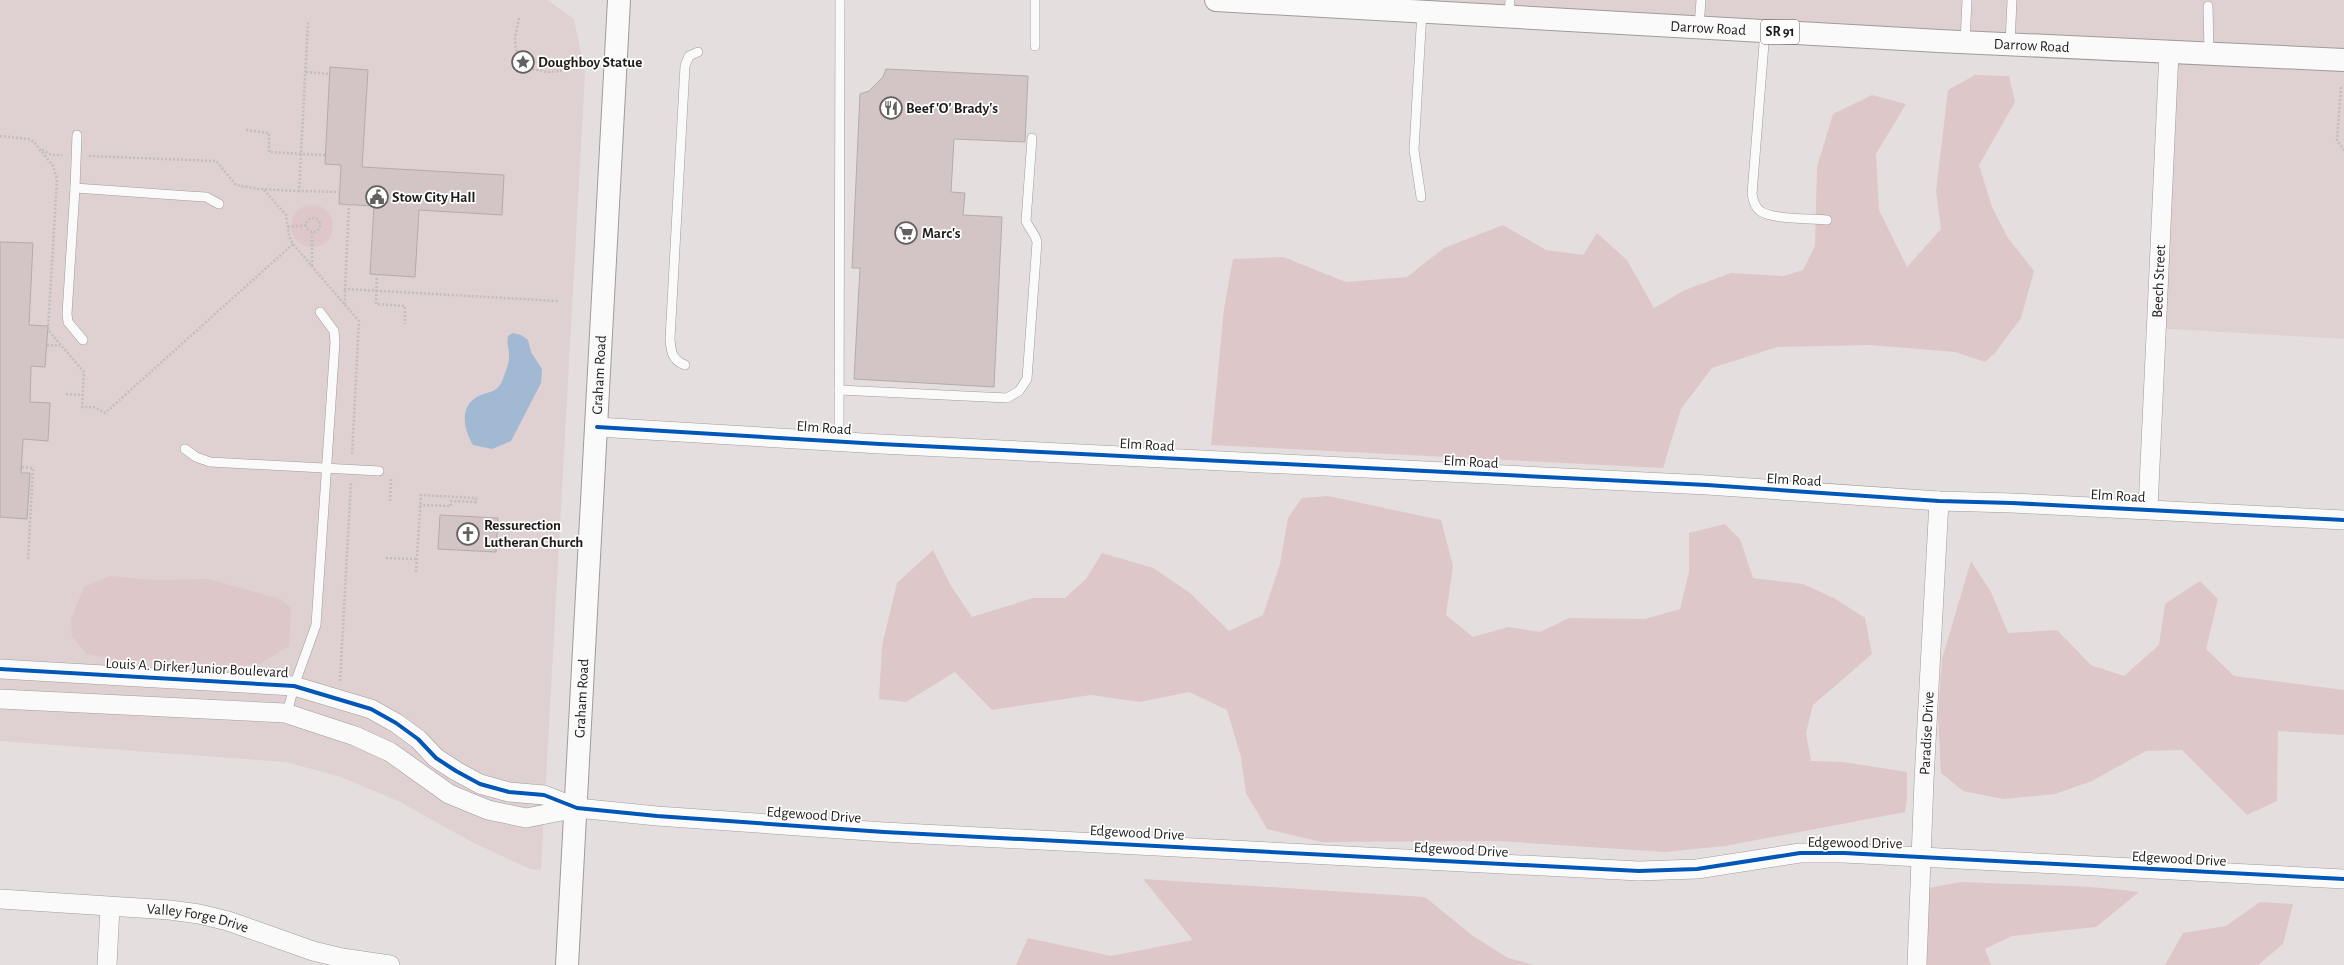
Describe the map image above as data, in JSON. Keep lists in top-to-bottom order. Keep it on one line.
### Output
{"streets":{"main road":["Darrow Road","SR 91","Graham Road"],"street":["Beech Street","Elm Road","Louis A. Dirker Junior Boulevard","Paradise Drive","Edgewood Drive","Valley Forge Drive"]},"crossings":[["Darrow Road","Beech Street"],["Beech Street","Elm Road"],["Graham Road","Elm Road"],["Graham Road","Louis A. Dirker Junior Boulevard"],["Graham Road","Edgewood Drive"],["Elm Road","Paradise Drive"],["Louis A. Dirker Junior Boulevard","Edgewood Drive"],["Paradise Drive","Edgewood Drive"]],"places":{"place":["Doughboy Statue"],"restaurant":["Beef 'O' Brady's"],"public building":["Stow City Hall"],"supermarket":["Marc's"],"church":["Ressurection Lutheran Church"]}}
